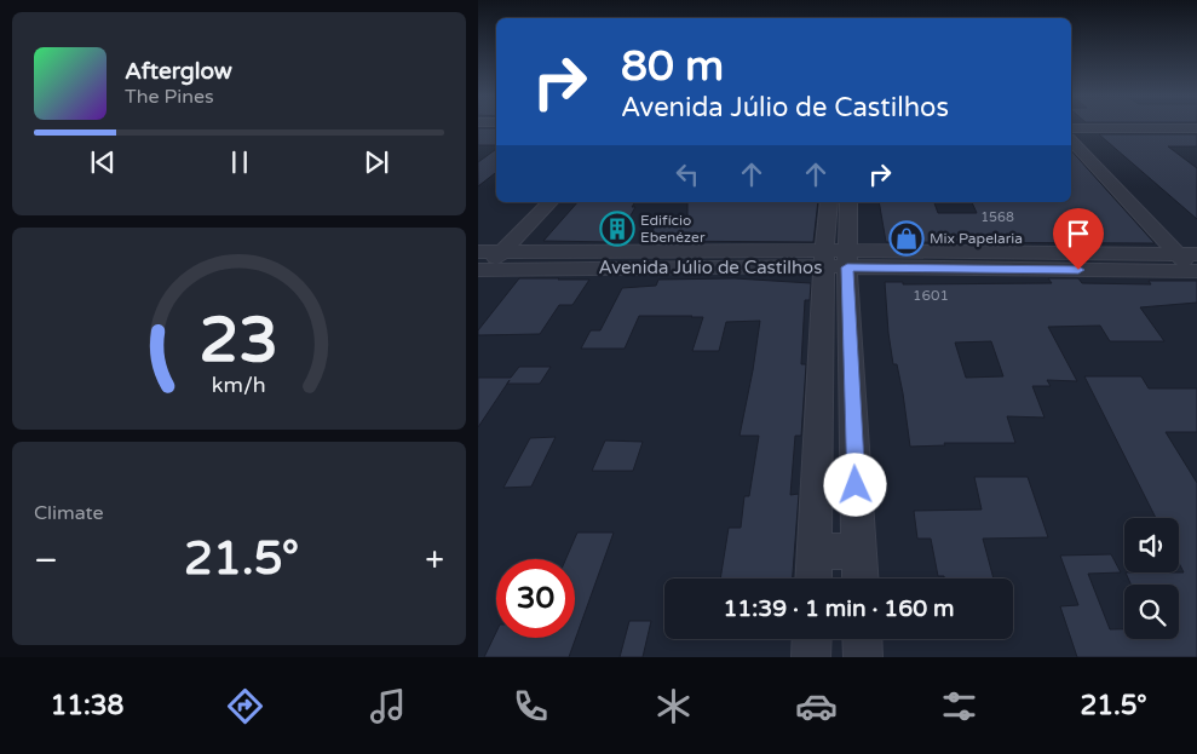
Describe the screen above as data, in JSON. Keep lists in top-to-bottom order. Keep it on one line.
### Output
{"streets":{"street":["Avenida Júlio de Castilhos"]},"places":{"building":["Edifício Ebenézer"],"shop":["Mix Papelaria"]},"house_numbers":["1568","1601"],"page":{"turn":["80 m","Avenida Júlio de Castilhos"],"song":["Afterglow","The Pines"],"tile":"Climate","heat":["−","21.5°","+"],"limit":"30","trip":"11:39 · 1 min · 160 m","tabs":["11:38","21.5°"],"gauge":["23","km/h"]}}
